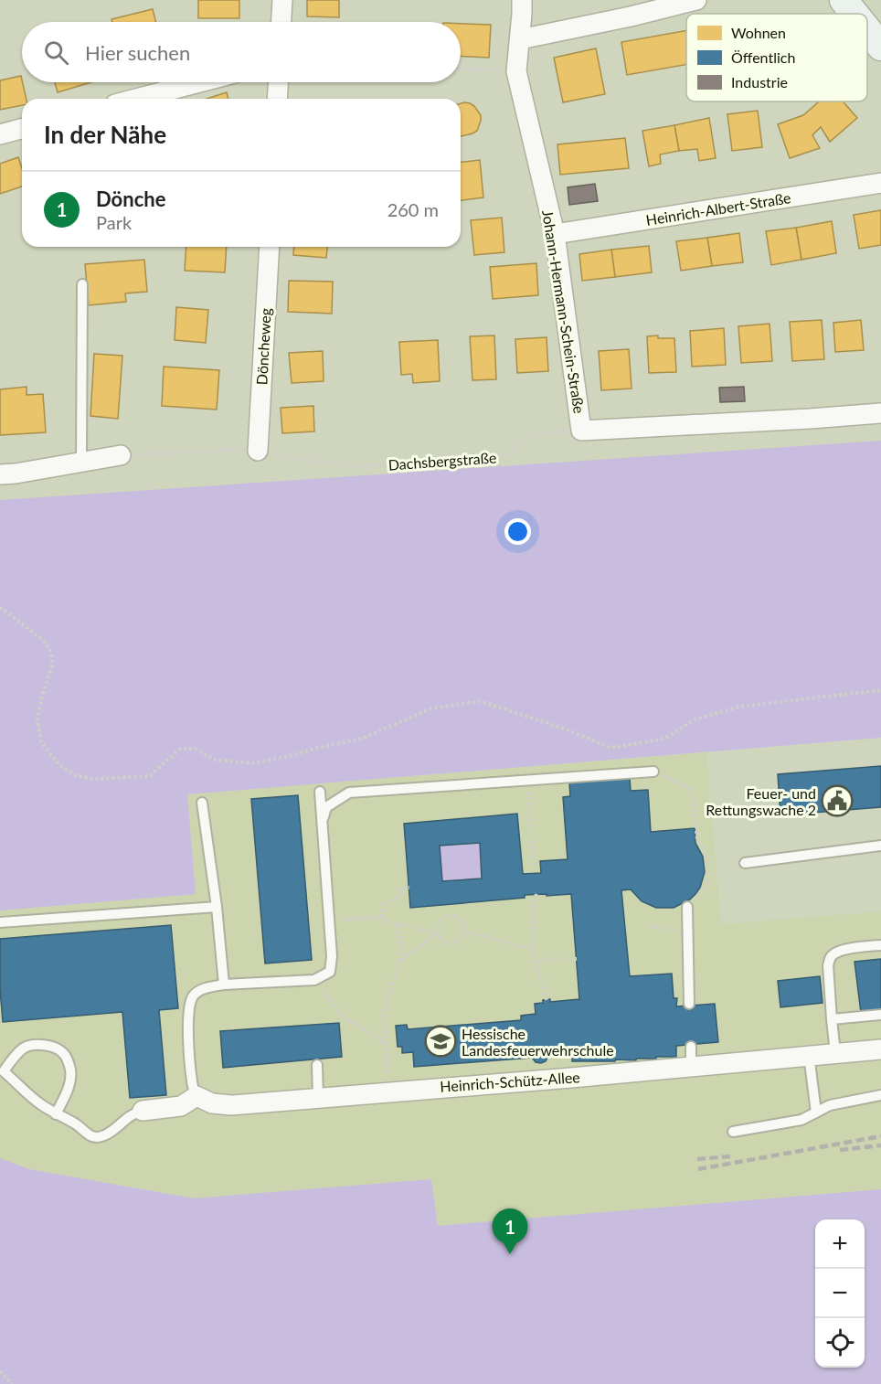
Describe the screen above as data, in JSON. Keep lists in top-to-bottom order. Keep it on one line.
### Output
{"streets":{"street":["Heinrich-Albert-Straße","Johann-Hermann-Schein-Straße","Döncheweg","Heinrich-Schütz-Allee"],"path":["Dachsbergstraße"]},"crossings":[["Heinrich-Albert-Straße","Johann-Hermann-Schein-Straße"],["Johann-Hermann-Schein-Straße","Dachsbergstraße"],["Döncheweg","Dachsbergstraße"]],"places":{"public building":["Feuer- und Rettungswache 2"],"school or university":["Hessische Landesfeuerwehrschule"]},"legend":["Wohnen","Öffentlich","Industrie"],"page":{"search":"Hier suchen","heading":"In der Nähe","list":[{"mark":"1","name":"Dönche","note":"Park","value":"260 m"}],"pins":"1","map_buttons":["+","−"]}}
